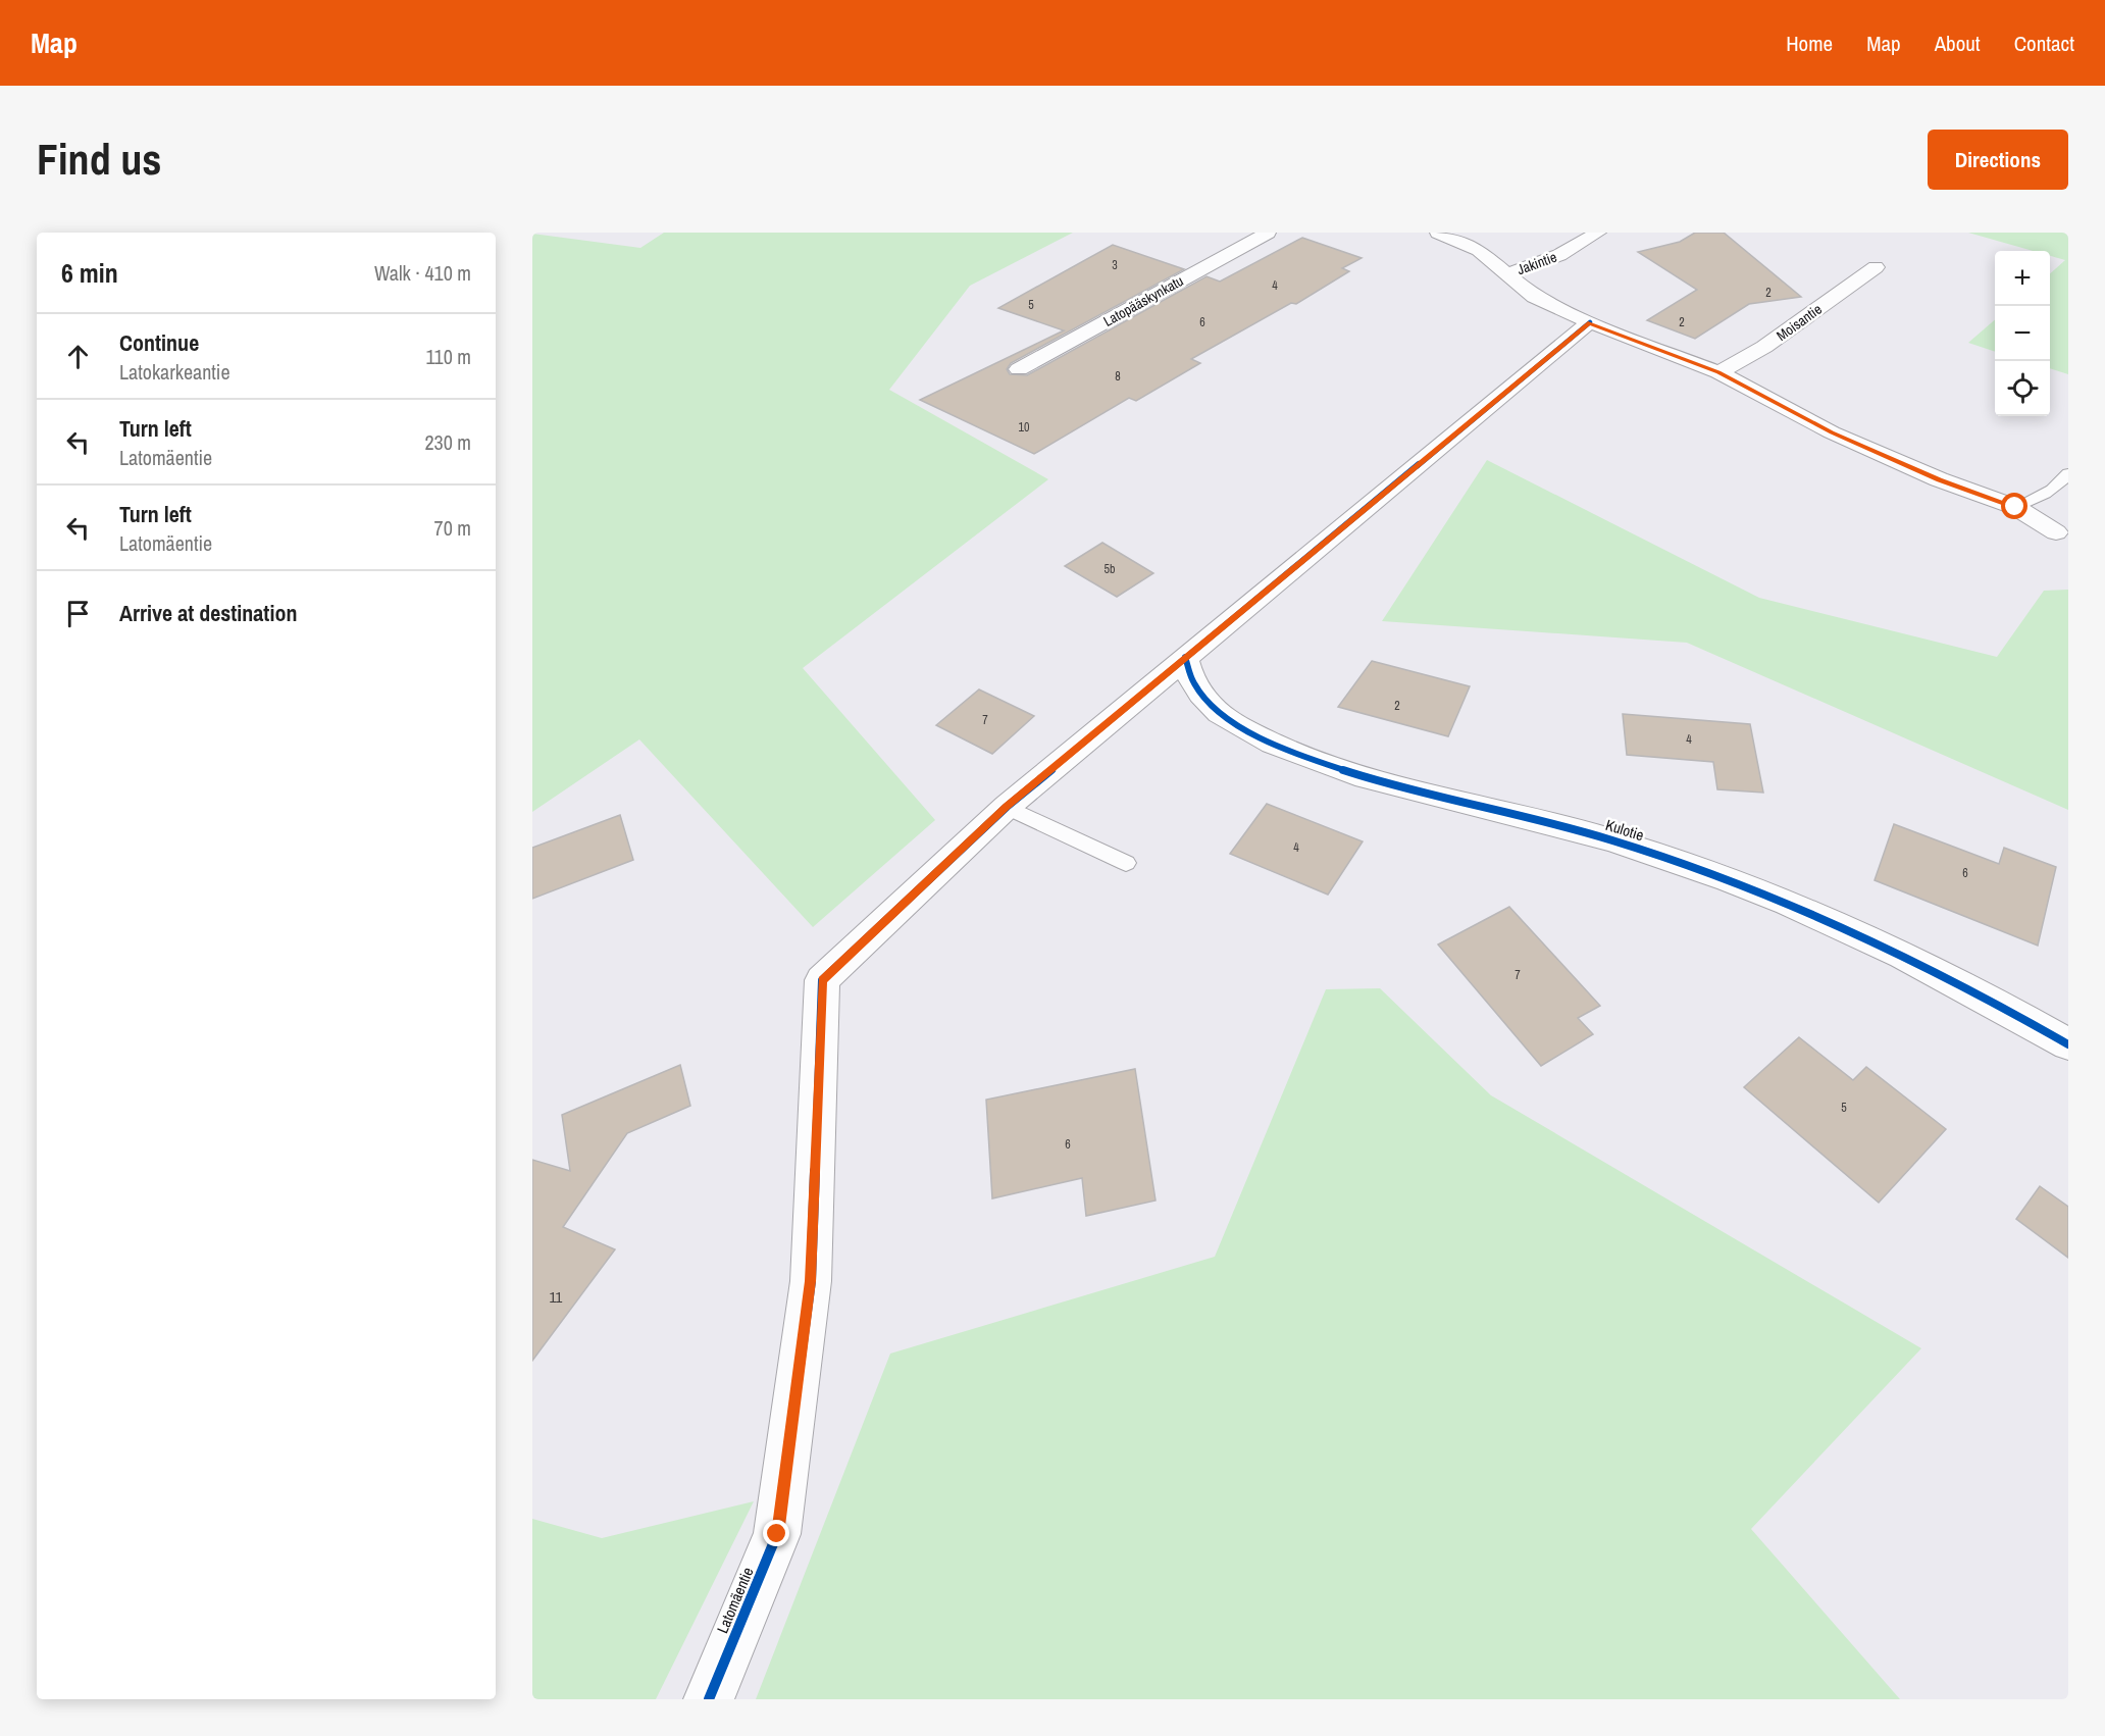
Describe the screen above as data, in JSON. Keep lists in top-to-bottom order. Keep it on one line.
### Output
{"streets":{"street":["Jakintie","Latopääskynkatu","Moisantie","Kulotie","Latomäentie"]},"crossings":[["Kulotie","Latomäentie"]],"house_numbers":["3","4","2","5","6","2","8","10","5b","2","7","4","4","6","7","5","6","11"],"page":{"header":"Map","nav":["Home","Map","About","Contact"],"buttons":"Directions","title":"Find us","heading":["6 min","Walk · 410 m"],"map_buttons":["+","−"],"list":[["Continue","Latokarkeantie","110 m"],["Turn left","Latomäentie","230 m"],["Turn left","Latomäentie","70 m"],"Arrive at destination"]}}
